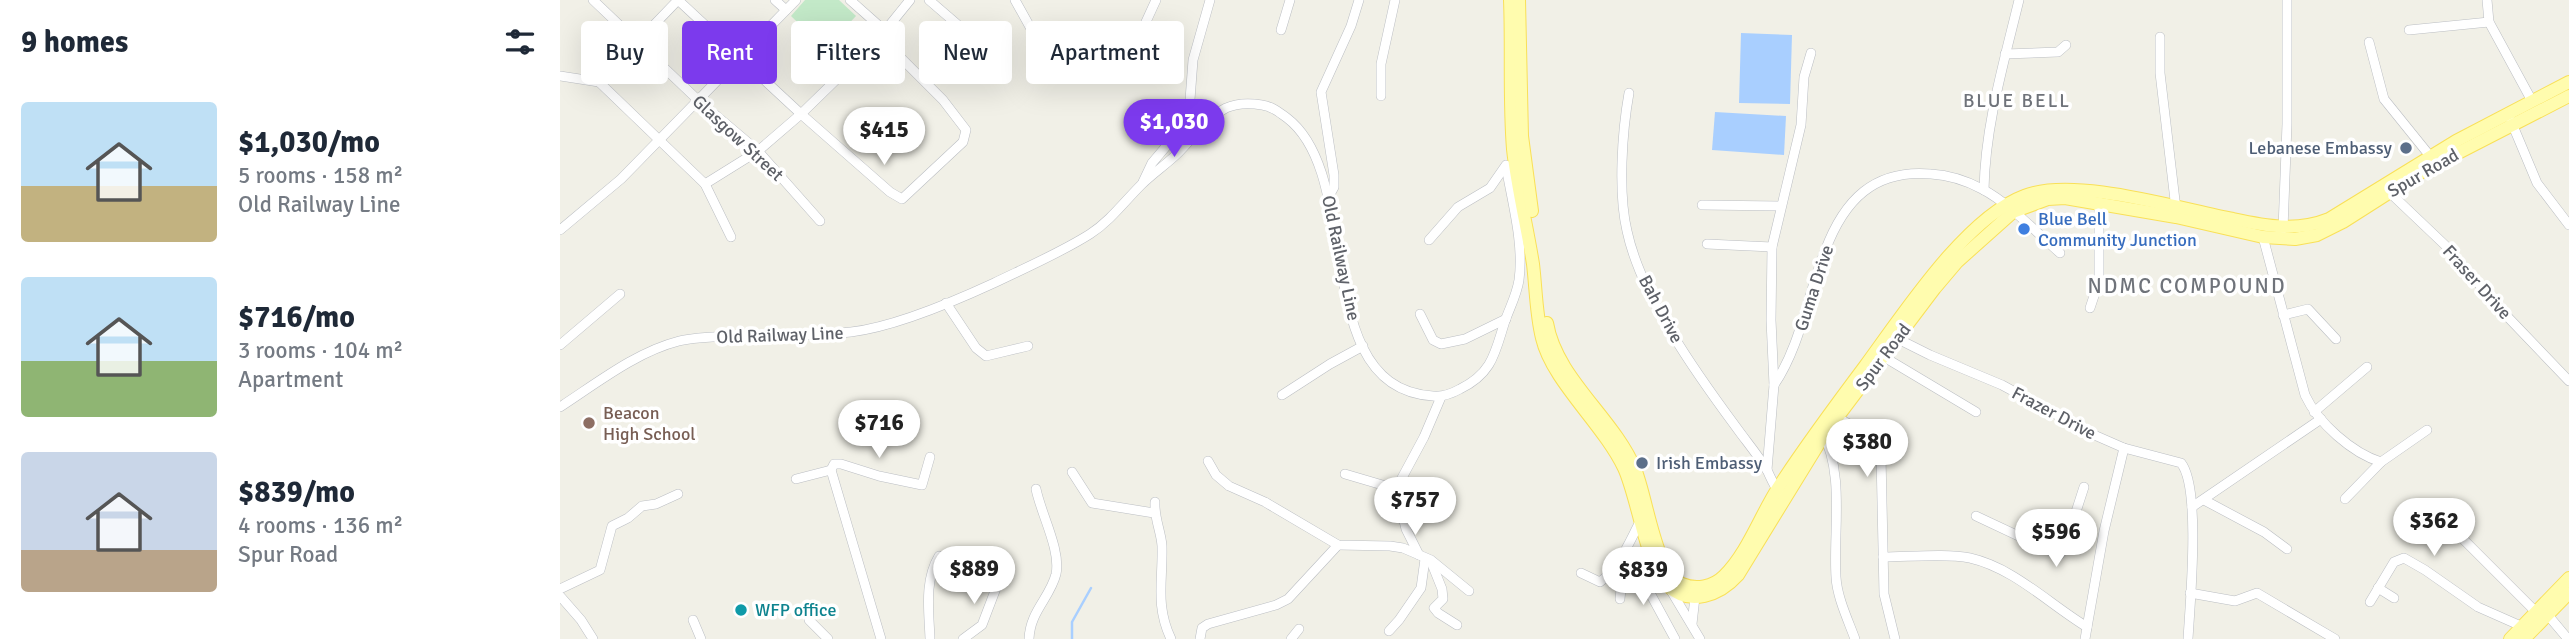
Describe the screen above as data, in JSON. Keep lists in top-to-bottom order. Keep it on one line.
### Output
{"streets":{"main road":["Spur Road"],"street":["Glasgow Street","Old Railway Line","Fraser Drive","Guma Drive","Bah Drive","Frazer Drive"]},"crossings":[["Spur Road","Fraser Drive"],["Spur Road","Guma Drive"],["Spur Road","Bah Drive"],["Spur Road","Frazer Drive"]],"districts":["BLUE BELL","NDMC COMPOUND"],"places":["Lebanese Embassy","Blue Bell Community Junction","Beacon High School","Irish Embassy","WFP office"],"page":{"heading":"9 homes","chip":["Buy","Rent","Filters","New","Apartment"],"list":[{"name":"$1,030/mo","note":"5 rooms · 158 m² · Old Railway Line"},{"name":"$716/mo","note":"3 rooms · 104 m² · Apartment"},{"name":"$839/mo","note":"4 rooms · 136 m² · Spur Road"}],"price":["$1,030","$415","$716","$380","$757","$362","$596","$889","$839"]}}
